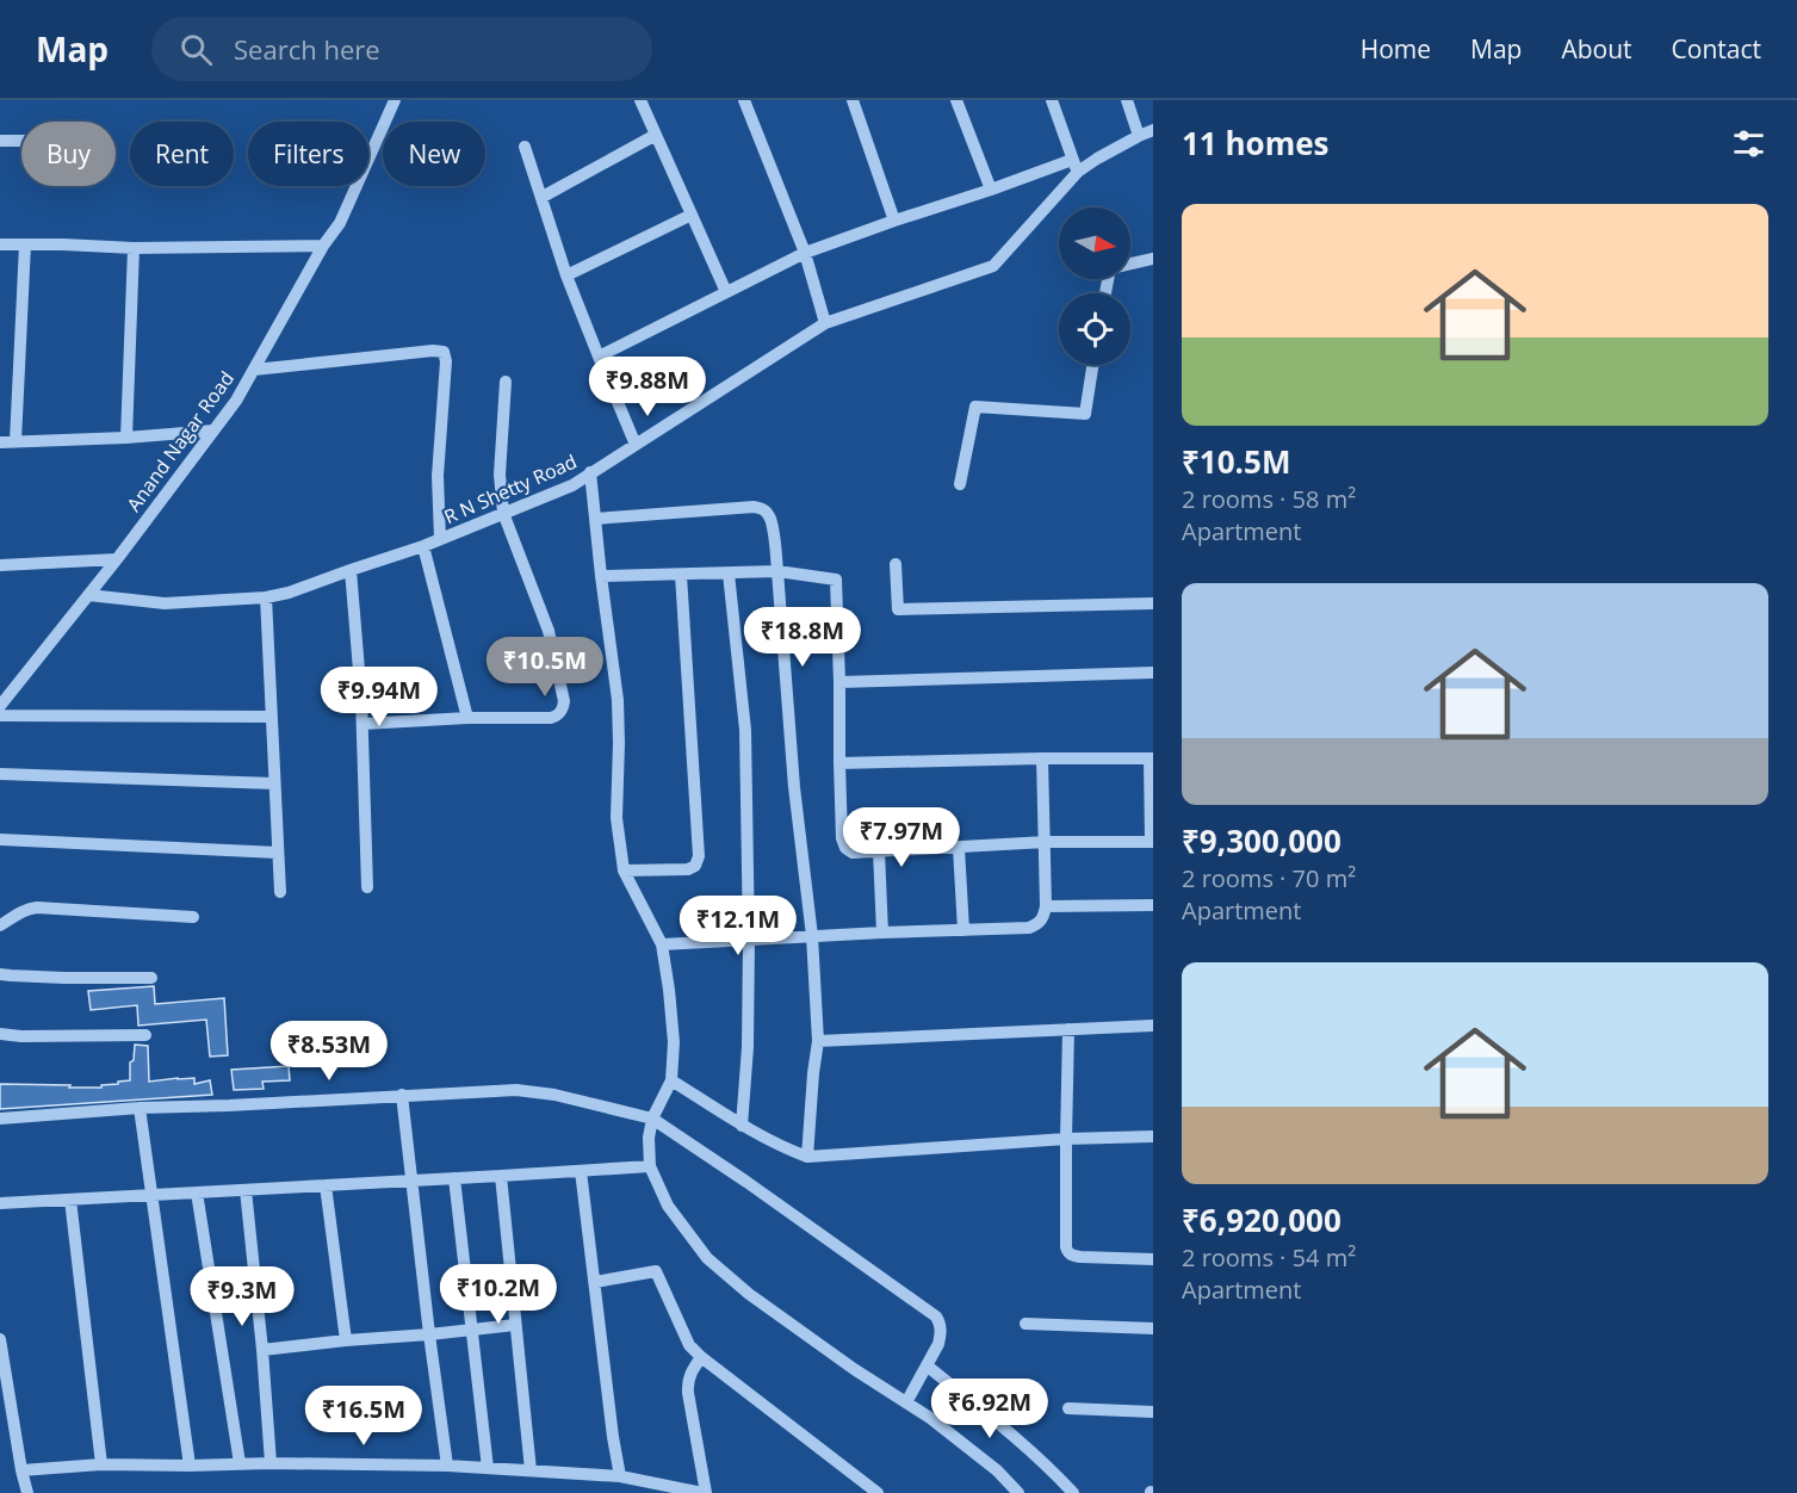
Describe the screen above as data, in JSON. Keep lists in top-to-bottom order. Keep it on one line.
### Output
{"streets":{"street":["Anand Nagar Road","R N Shetty Road"]},"crossings":[["Anand Nagar Road","R N Shetty Road"]],"north":"right","page":{"header":"Map","search":"Search here","nav":["Home","Map","About","Contact"],"heading":"11 homes","chip":["Buy","Rent","Filters","New"],"list":[{"name":"₹10.5M","note":"2 rooms · 58 m² · Apartment"},{"name":"₹9,300,000","note":"2 rooms · 70 m² · Apartment"},{"name":"₹6,920,000","note":"2 rooms · 54 m² · Apartment"}],"price":["₹9.88M","₹18.8M","₹10.5M","₹9.94M","₹7.97M","₹12.1M","₹8.53M","₹10.2M","₹9.3M","₹6.92M","₹16.5M"]}}
